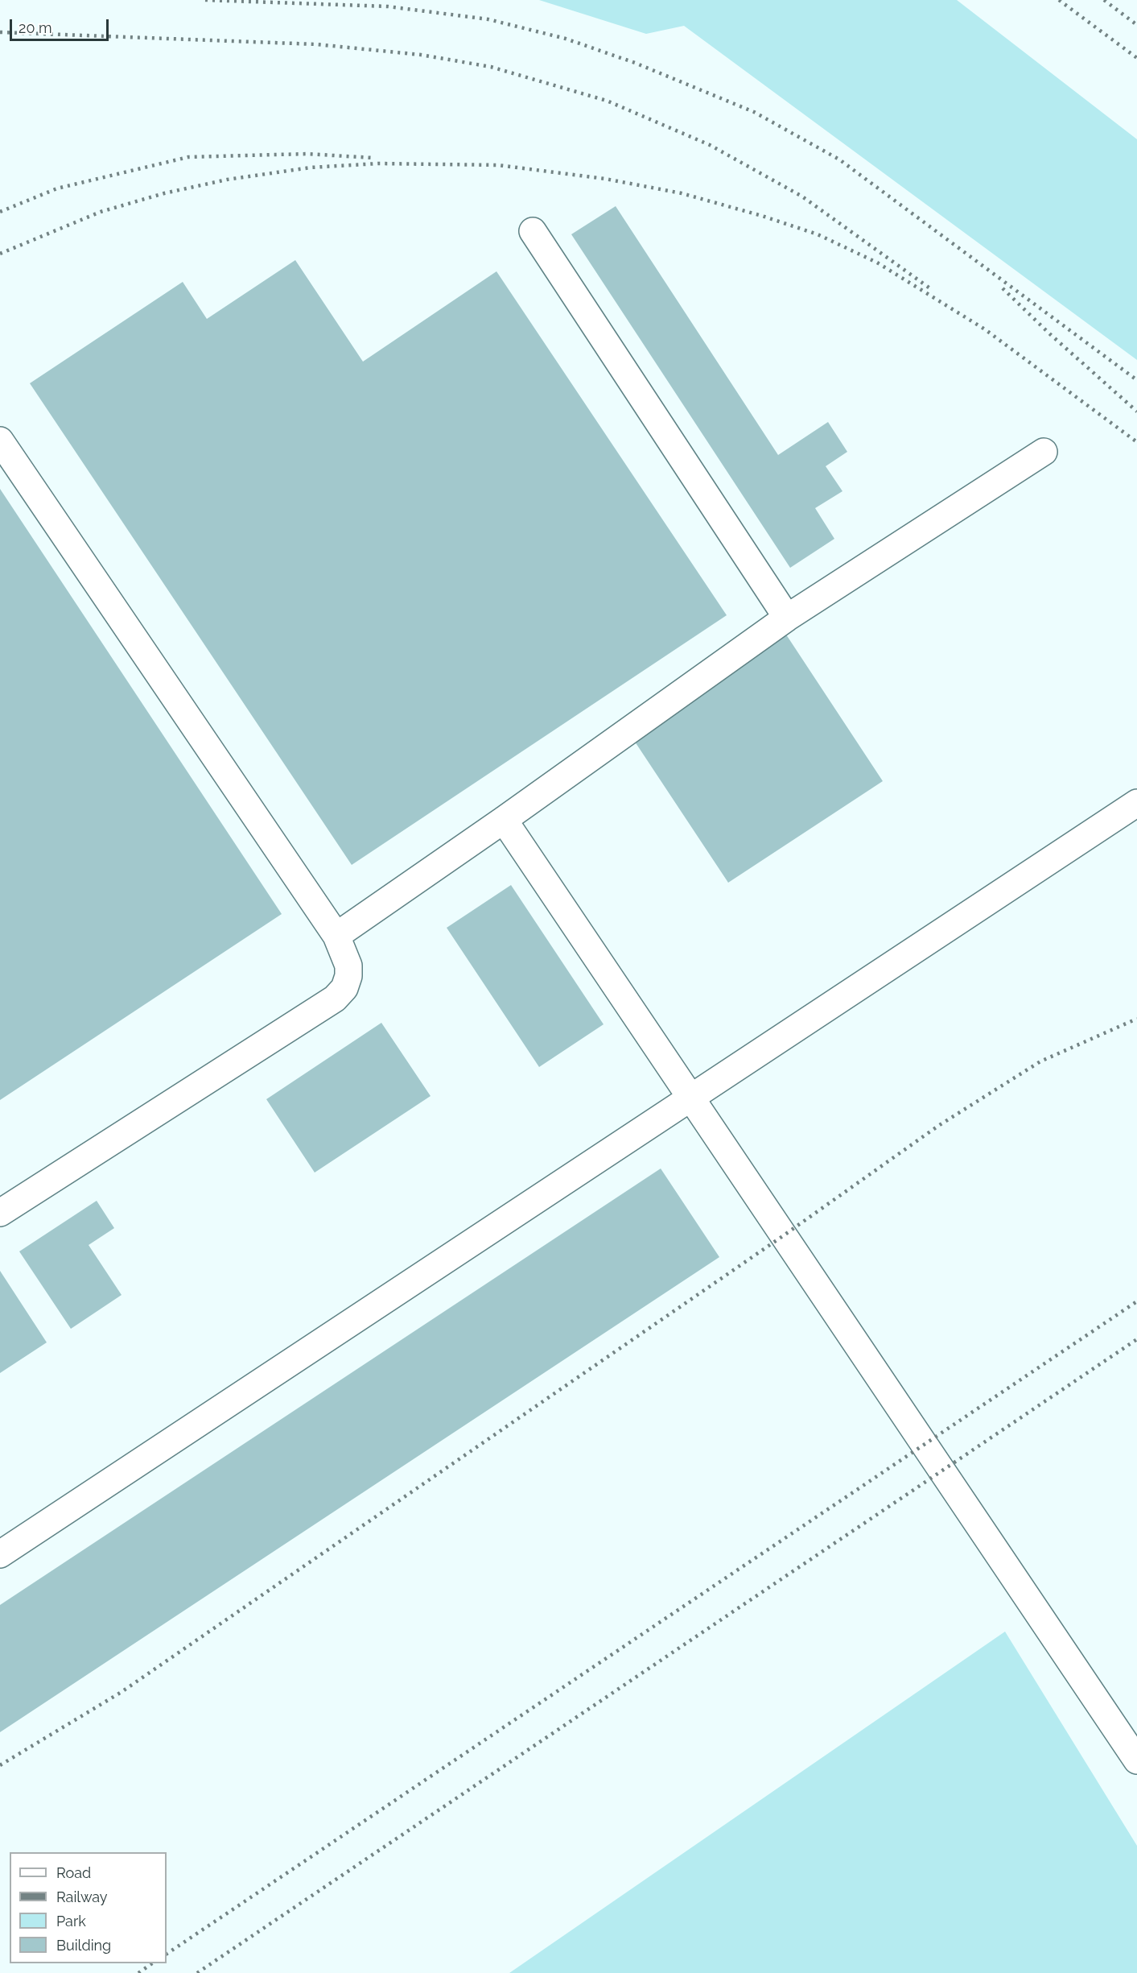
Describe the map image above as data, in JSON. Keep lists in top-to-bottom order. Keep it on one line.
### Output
{"legend":["Road","Railway","Park","Building"],"scale_bar":"20 m"}
